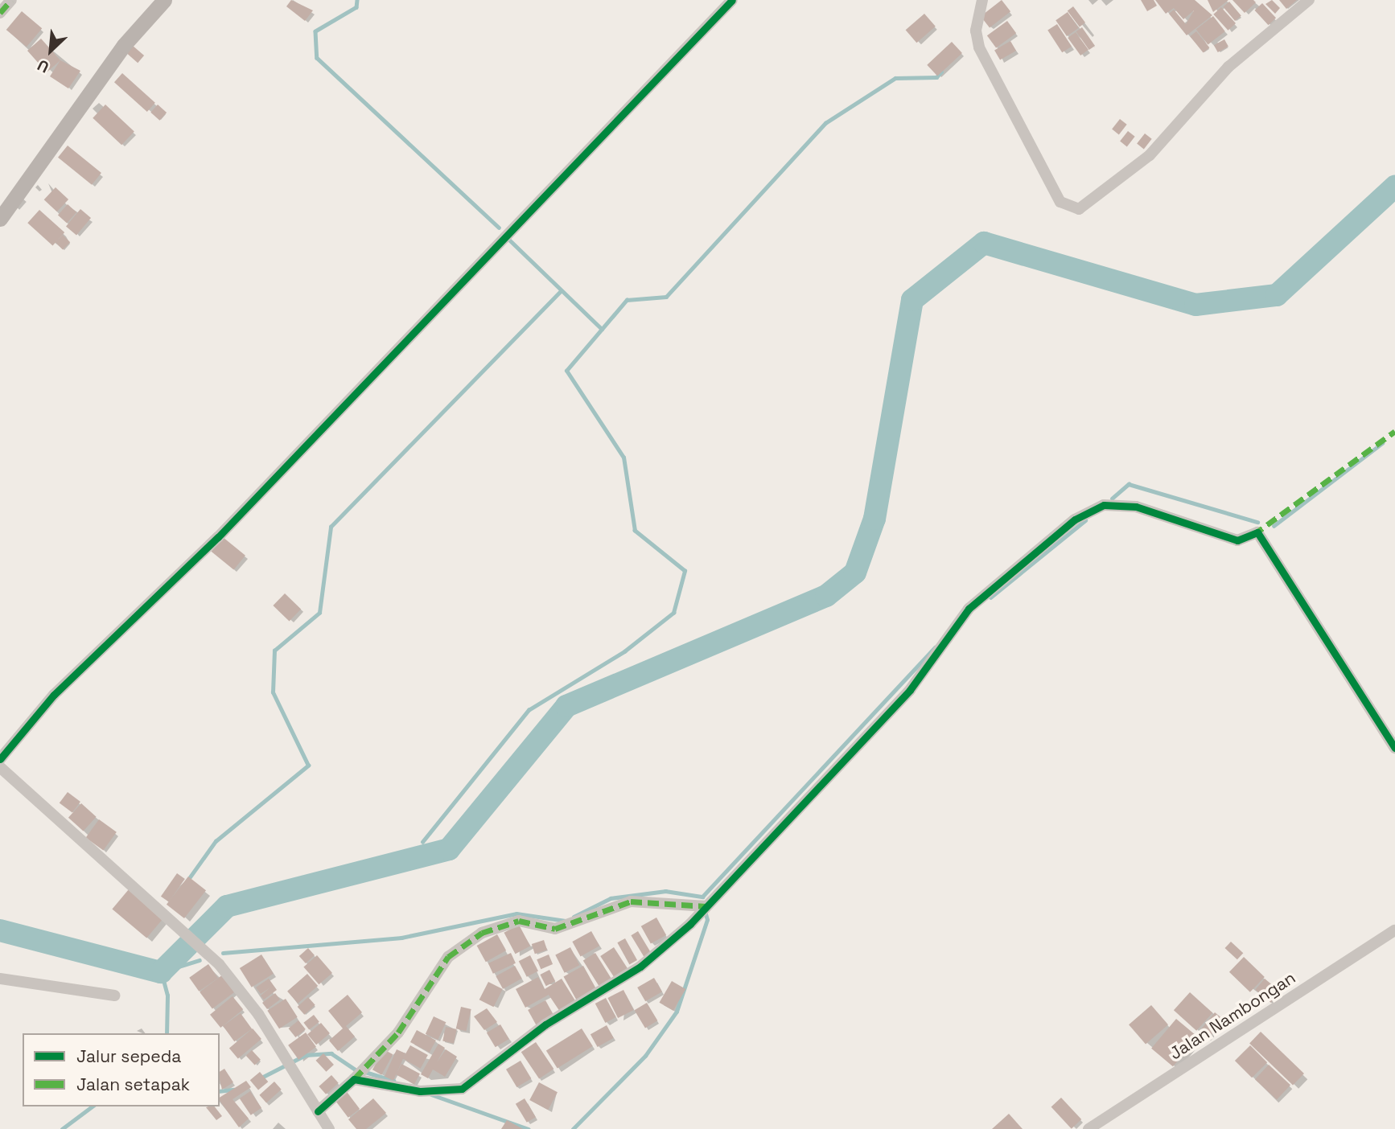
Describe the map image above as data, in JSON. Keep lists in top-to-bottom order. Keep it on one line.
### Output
{"streets":{"street":["Jalan Nambongan"]},"legend":["Jalur sepeda","Jalan setapak"],"north":"bottom left"}
